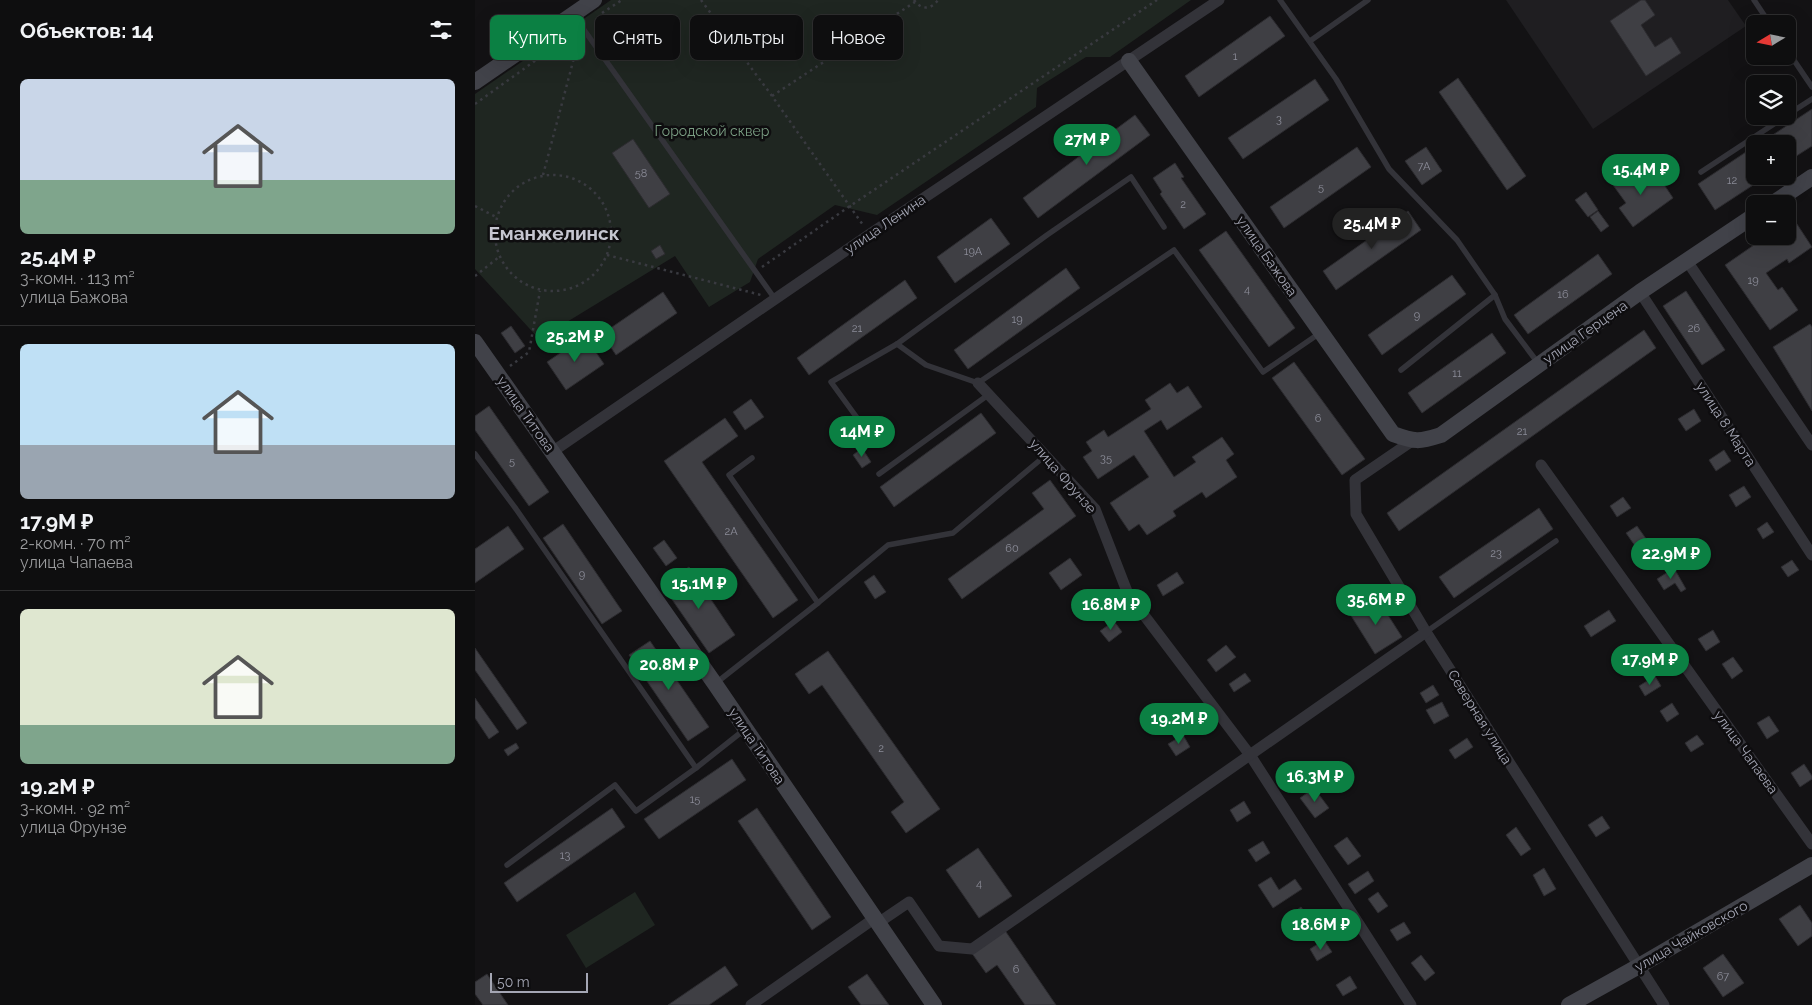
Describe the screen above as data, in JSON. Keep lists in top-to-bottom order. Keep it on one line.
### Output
{"streets":{"street":["улица Ленина","улица Бажова","улица Герцена","улица Титова","улица 8 Марта","улица Фрунзе","Северная улица","улица Чапаева","улица Чайковского"]},"crossings":[["улица Ленина","улица Бажова"],["улица Ленина","улица Титова"],["улица Бажова","улица Герцена"],["улица Бажова","Северная улица"],["улица Герцена","улица 8 Марта"],["улица Герцена","Северная улица"],["Северная улица","улица Чайковского"]],"districts":["Еманжелинск"],"parks":["Городской сквер"],"house_numbers":["1","3","7А","58","12","5","2","19А","19","4","16","9","19","21","26","11","6","21","35","5","2А","60","23","9","2","15","13","4","6","67"],"scale_bar":"50 m","north":"left","page":{"heading":"Объектов: 14","map_buttons":["+","−"],"chip":["Купить","Снять","Фильтры","Новое"],"list":[{"name":"25.4M ₽","note":"3-комн. · 113 m² · улица Бажова"},{"name":"17.9M ₽","note":"2-комн. · 70 m² · улица Чапаева"},{"name":"19.2M ₽","note":"3-комн. · 92 m² · улица Фрунзе"}],"price":["27M ₽","15.4M ₽","25.4M ₽","25.2M ₽","14M ₽","22.9M ₽","15.1M ₽","35.6M ₽","16.8M ₽","17.9M ₽","20.8M ₽","19.2M ₽","16.3M ₽","18.6M ₽"],"scale":"50 m"}}
